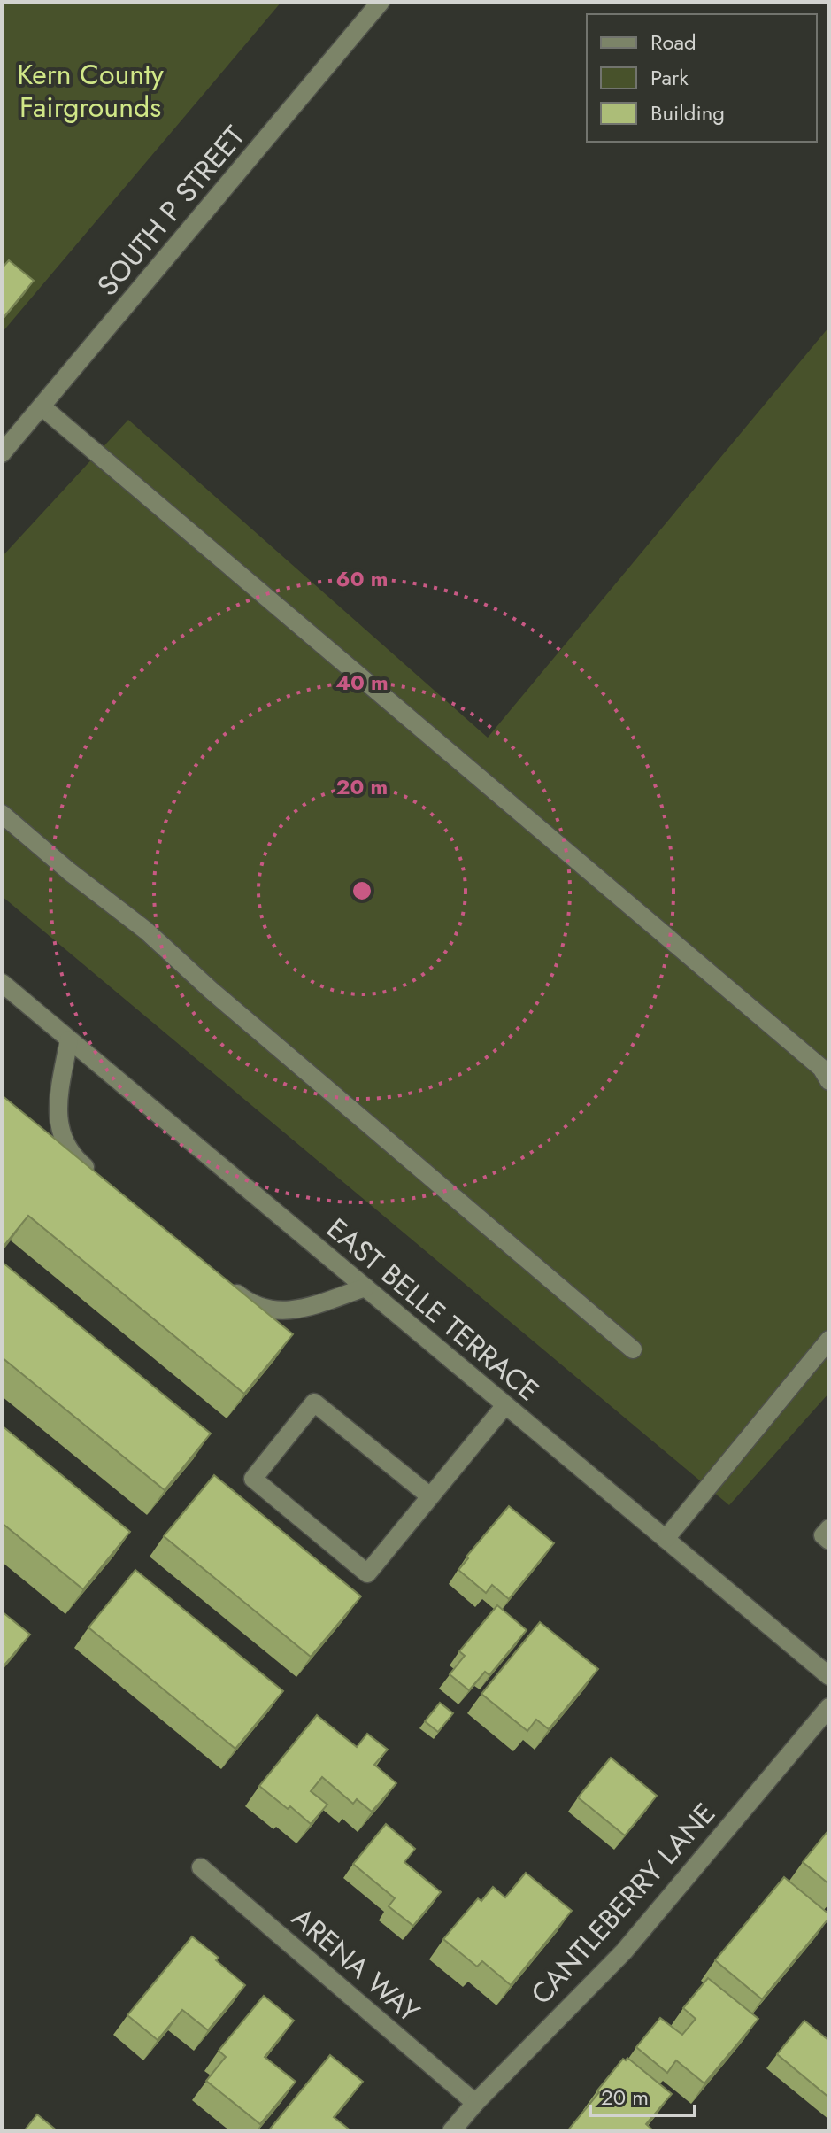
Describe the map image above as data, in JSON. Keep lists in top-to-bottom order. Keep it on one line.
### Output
{"streets":{"street":["SOUTH P STREET","EAST BELLE TERRACE","CANTLEBERRY LANE","ARENA WAY"]},"crossings":[["CANTLEBERRY LANE","ARENA WAY"]],"parks":["Kern County Fairgrounds"],"legend":["Road","Park","Building"],"scale_bar":"20 m","rings":["60 m","40 m","20 m"]}
